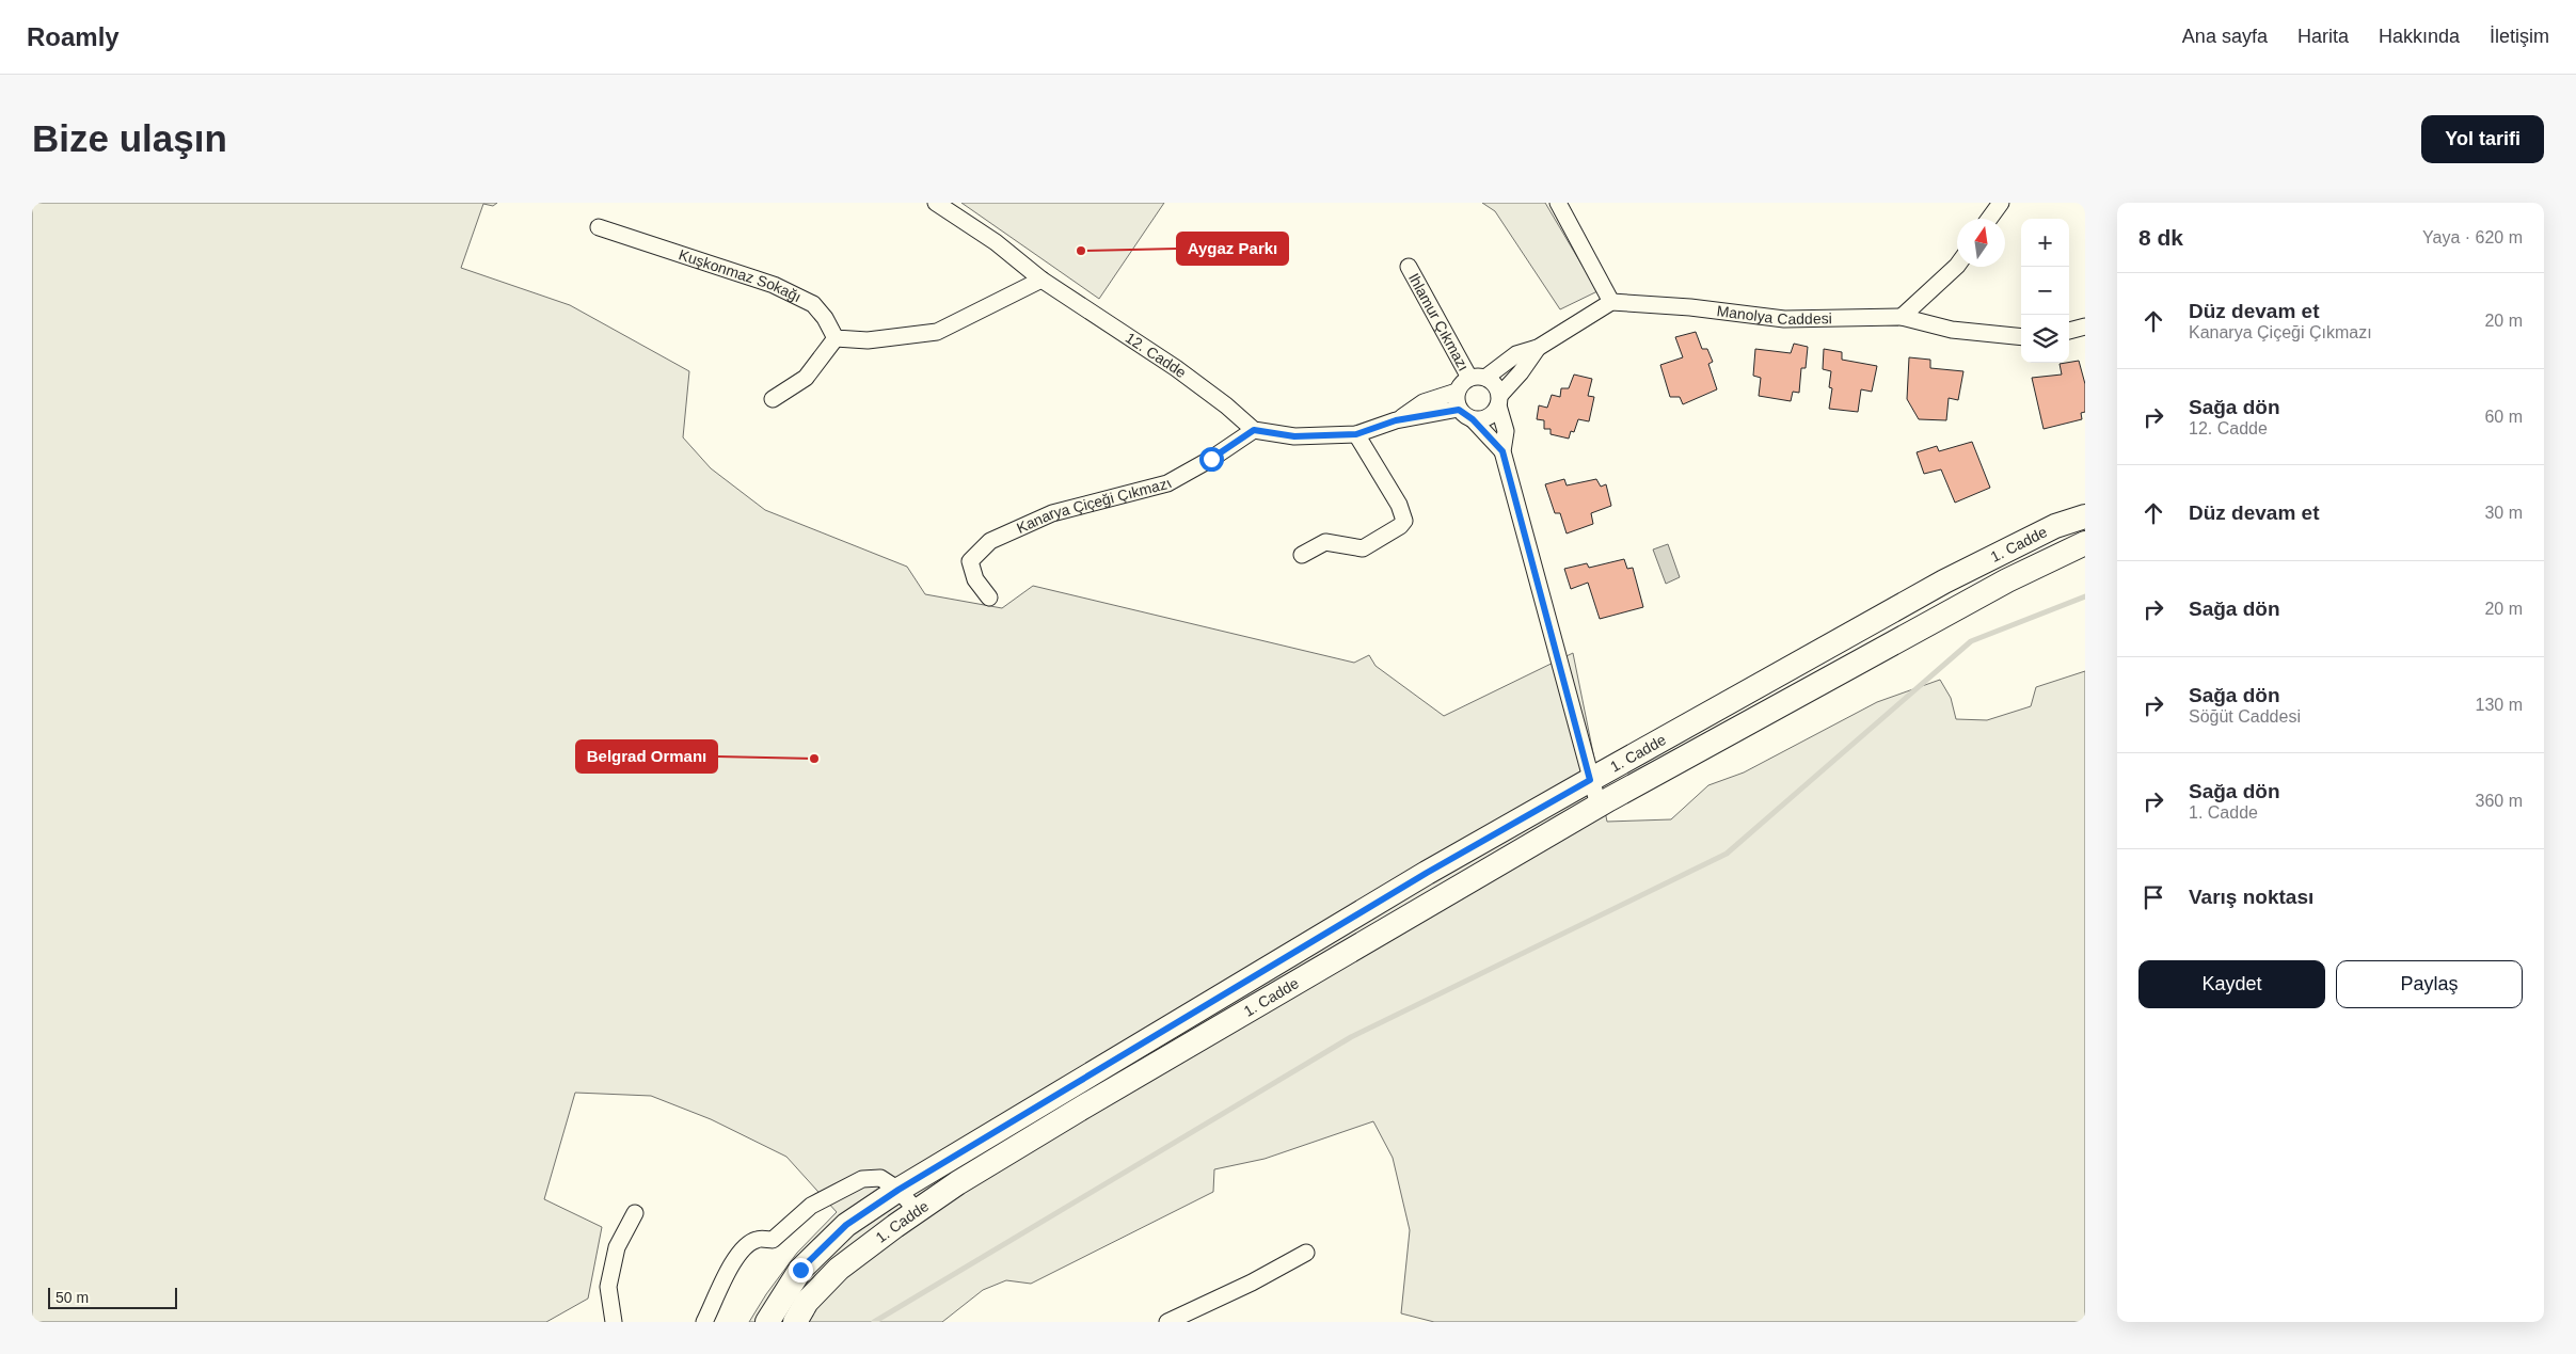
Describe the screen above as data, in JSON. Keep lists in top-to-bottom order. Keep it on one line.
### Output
{"streets":{"main road":["1. Cadde"],"street":["Kuşkonmaz Sokağı","Manolya Caddesi","Ihlamur Çıkmazı","12. Cadde","Kanarya Çiçeği Çıkmazı"]},"crossings":[["12. Cadde","Kanarya Çiçeği Çıkmazı"]],"places":["Aygaz Parkı","Belgrad Ormanı"],"scale_bar":"50 m","north":"top","page":{"header":"Roamly","nav":["Ana sayfa","Harita","Hakkında","İletişim"],"buttons":["Yol tarifi",["Kaydet","Paylaş"]],"title":"Bize ulaşın","heading":["8 dk","Yaya · 620 m"],"map_buttons":["+","−"],"list":[["Düz devam et","Kanarya Çiçeği Çıkmazı","20 m"],["Sağa dön","12. Cadde","60 m"],["Düz devam et","30 m"],["Sağa dön","20 m"],["Sağa dön","Söğüt Caddesi","130 m"],["Sağa dön","1. Cadde","360 m"],"Varış noktası"],"scale":"50 m"}}
